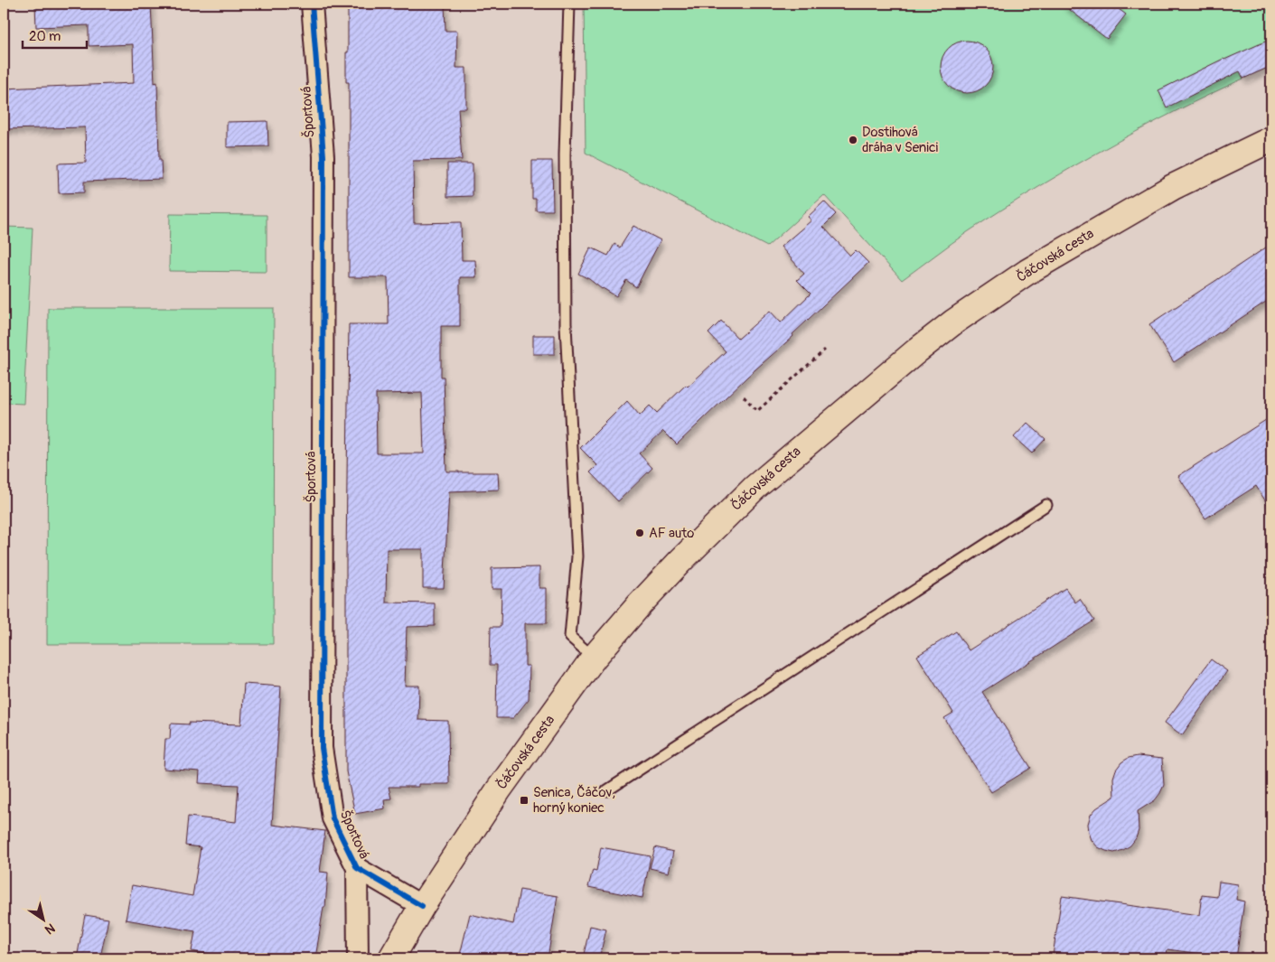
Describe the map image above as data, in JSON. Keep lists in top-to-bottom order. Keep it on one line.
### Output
{"streets":{"main road":["Čáčovská cesta"],"street":["Športová"]},"crossings":[["Športová","Čáčovská cesta"]],"places":{"other":["Dostihová dráha v Senici","AF auto"],"transit":["Senica, Čáčov, horný koniec"]},"scale_bar":"20 m","north":"bottom right"}
